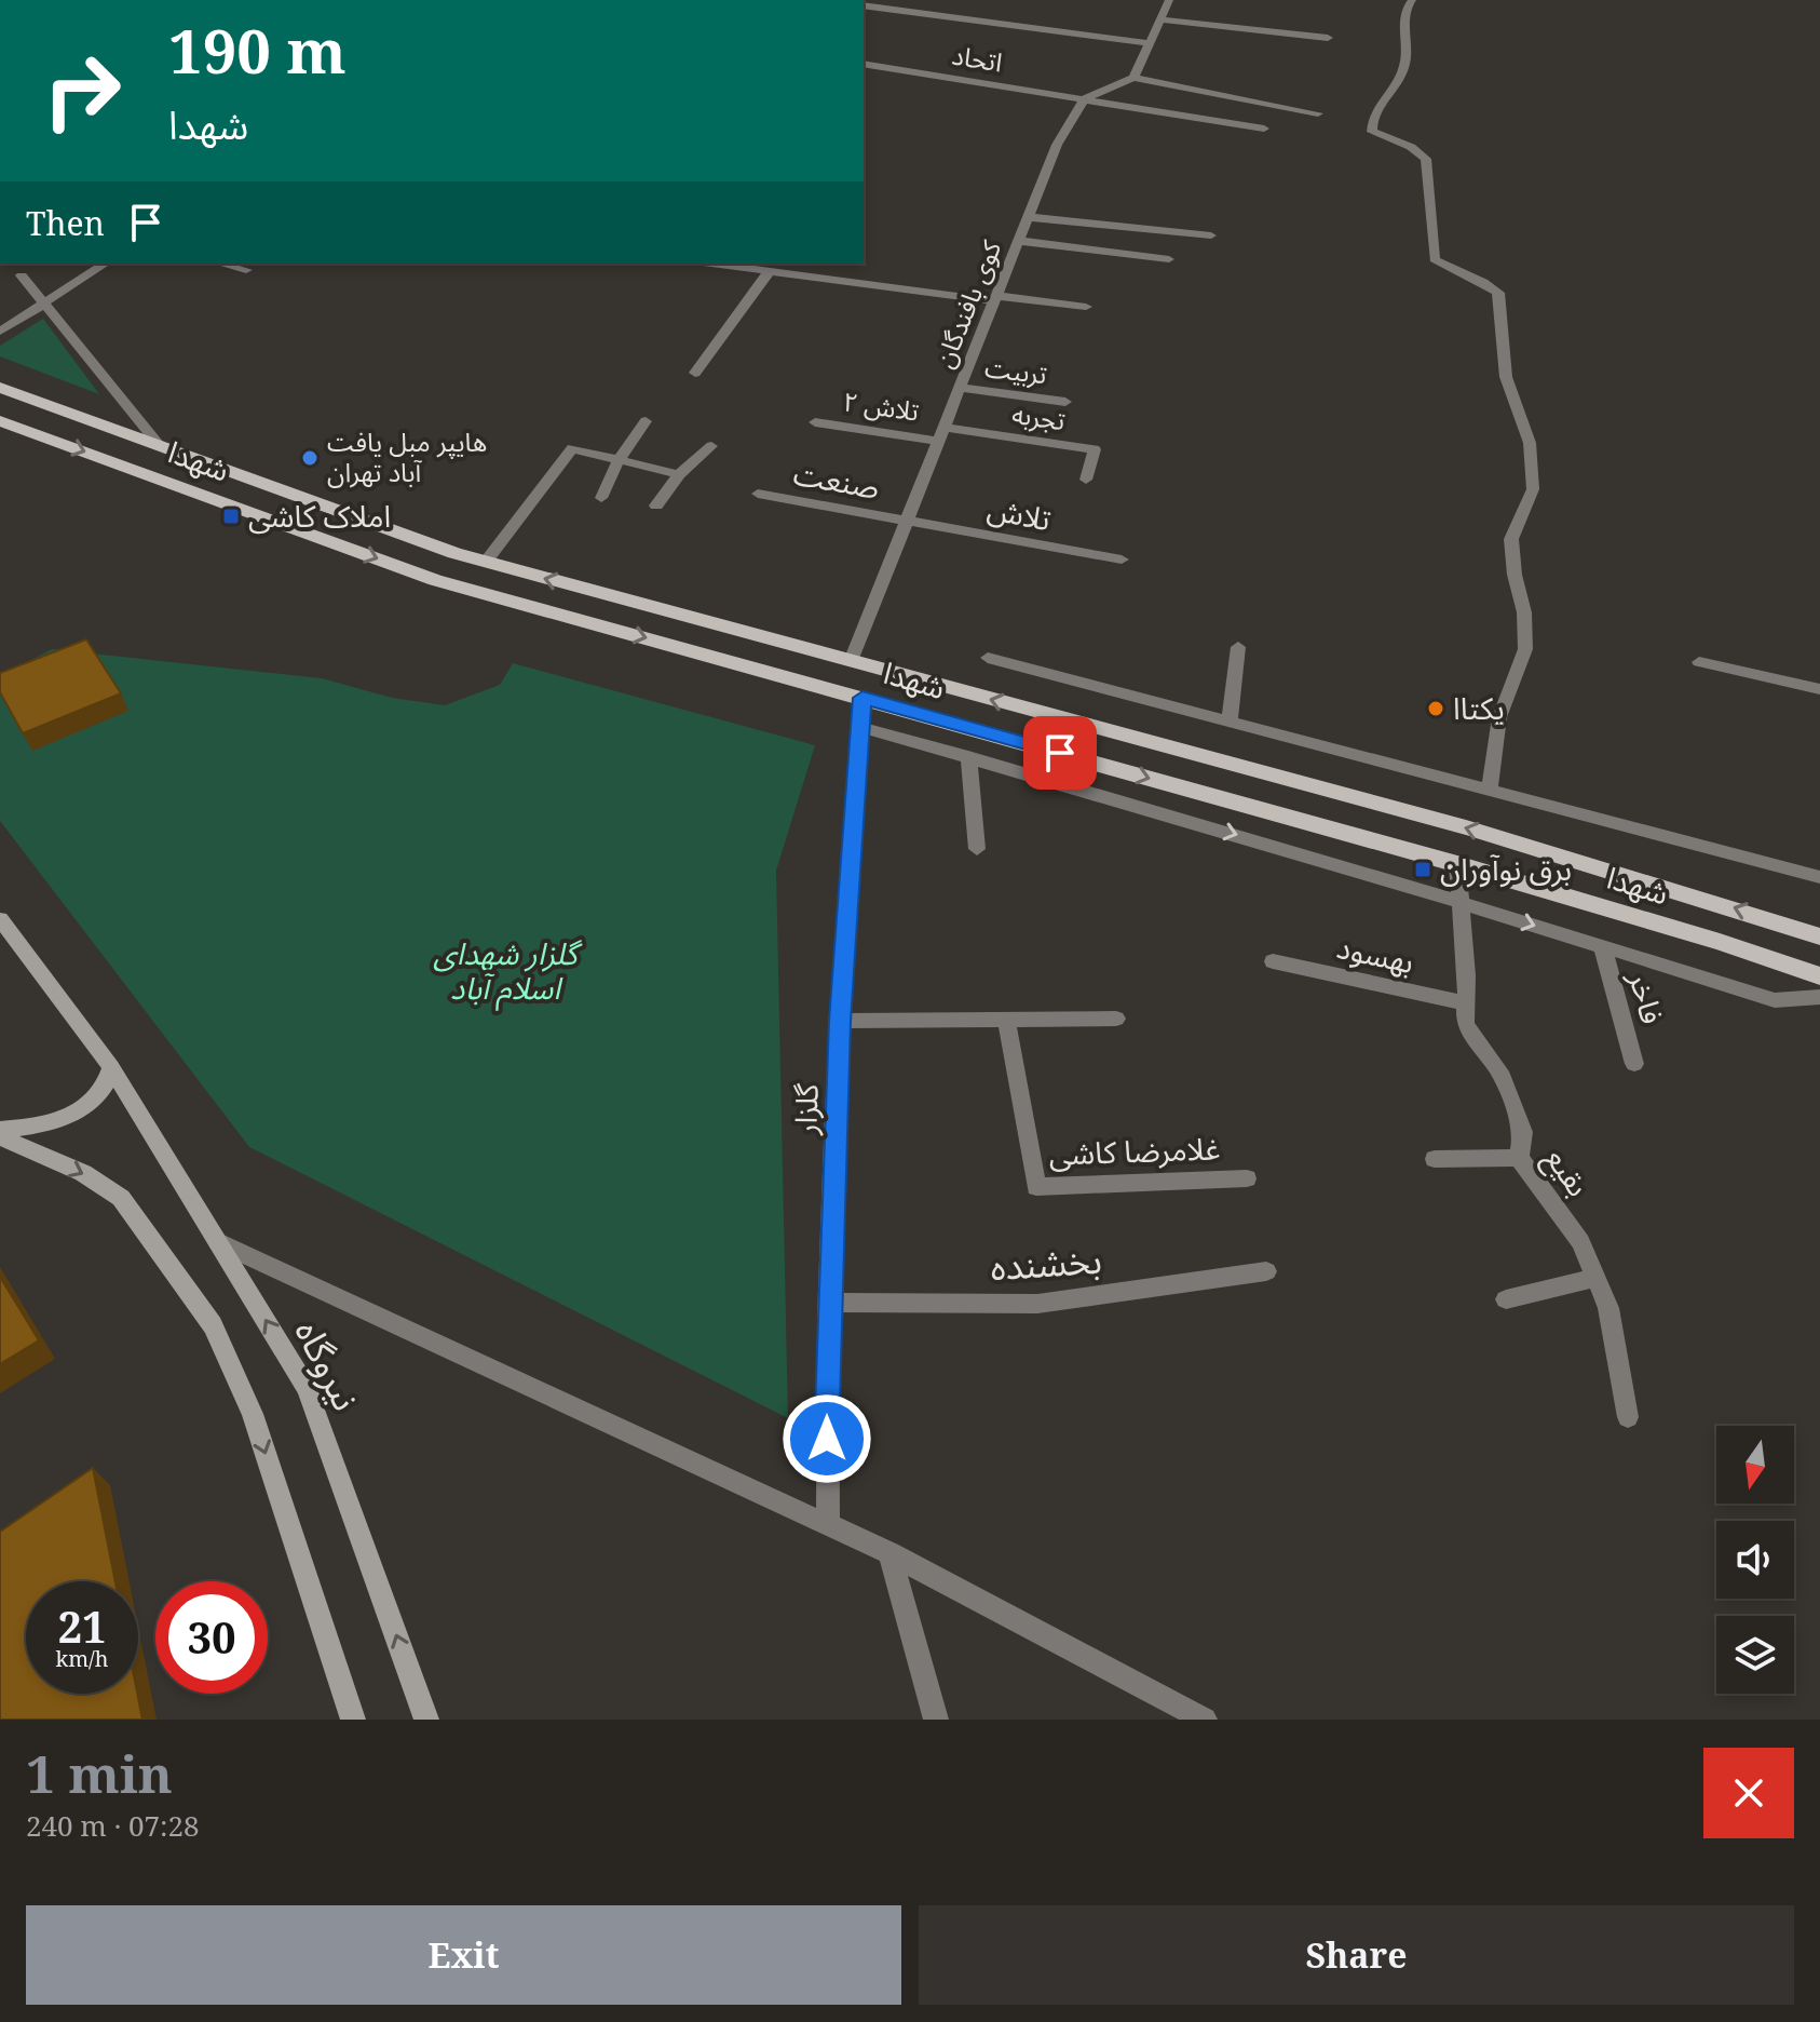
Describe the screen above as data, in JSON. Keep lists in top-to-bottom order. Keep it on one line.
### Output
{"streets":{"main road":["شهدا","نیروگاه"],"street":["اتحاد","کوی بافندگان","تربیت","تلاش ۲","تجربه","صنعت","تلاش","بهسود","فاخر","گلزار","غلامرضا کاشی","بقیع","بخشنده"]},"crossings":[["اتحاد","کوی بافندگان"],["کوی بافندگان","تربیت"],["کوی بافندگان","تلاش ۲"],["کوی بافندگان","تجربه"],["کوی بافندگان","شهدا"],["کوی بافندگان","صنعت"],["کوی بافندگان","تلاش"],["تلاش ۲","تجربه"],["شهدا","گلزار"],["شهدا","بقیع"],["صنعت","تلاش"],["بهسود","بقیع"],["گلزار","بخشنده"]],"parks":["گلزار شهدای اسلام آباد"],"places":{"other":["هایپر مبل یافت آباد تهران","یکتاا"],"transit":["املاک کاشی","برق نوآوران"]},"north":"bottom","page":{"turn":["190 m","شهدا"],"then":"Then","speed":"21 km/h","limit":"30","heading":["1 min","240 m · 07:28"],"buttons":["Exit","Share"]}}
